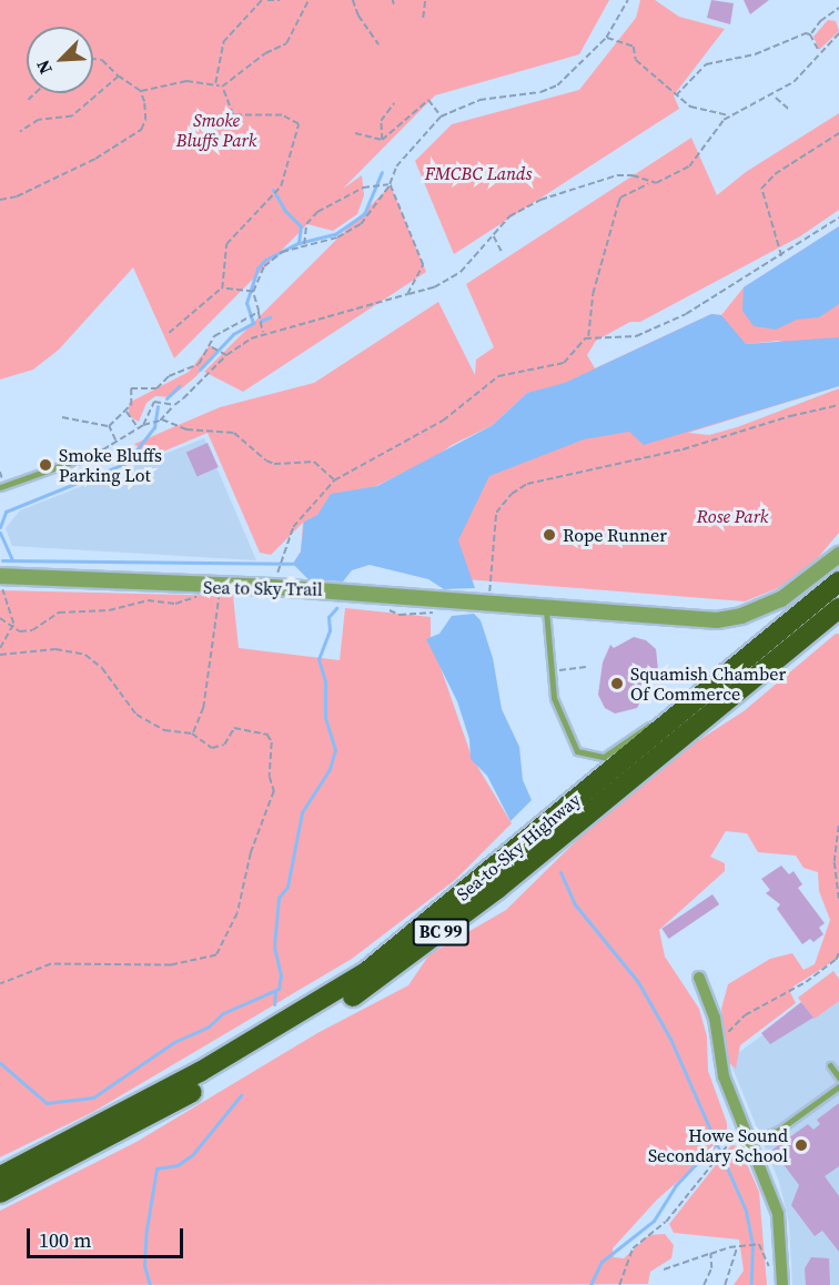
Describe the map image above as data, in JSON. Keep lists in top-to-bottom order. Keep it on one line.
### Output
{"streets":{"highway":["Sea-to-Sky Highway","BC 99"],"path":["Sea to Sky Trail"]},"parks":["Smoke Bluffs Park","FMCBC Lands","Rose Park"],"places":["Smoke Bluffs Parking Lot","Rope Runner","Squamish Chamber Of Commerce","Howe Sound Secondary School"],"scale_bar":"100 m","north":"bottom left"}
